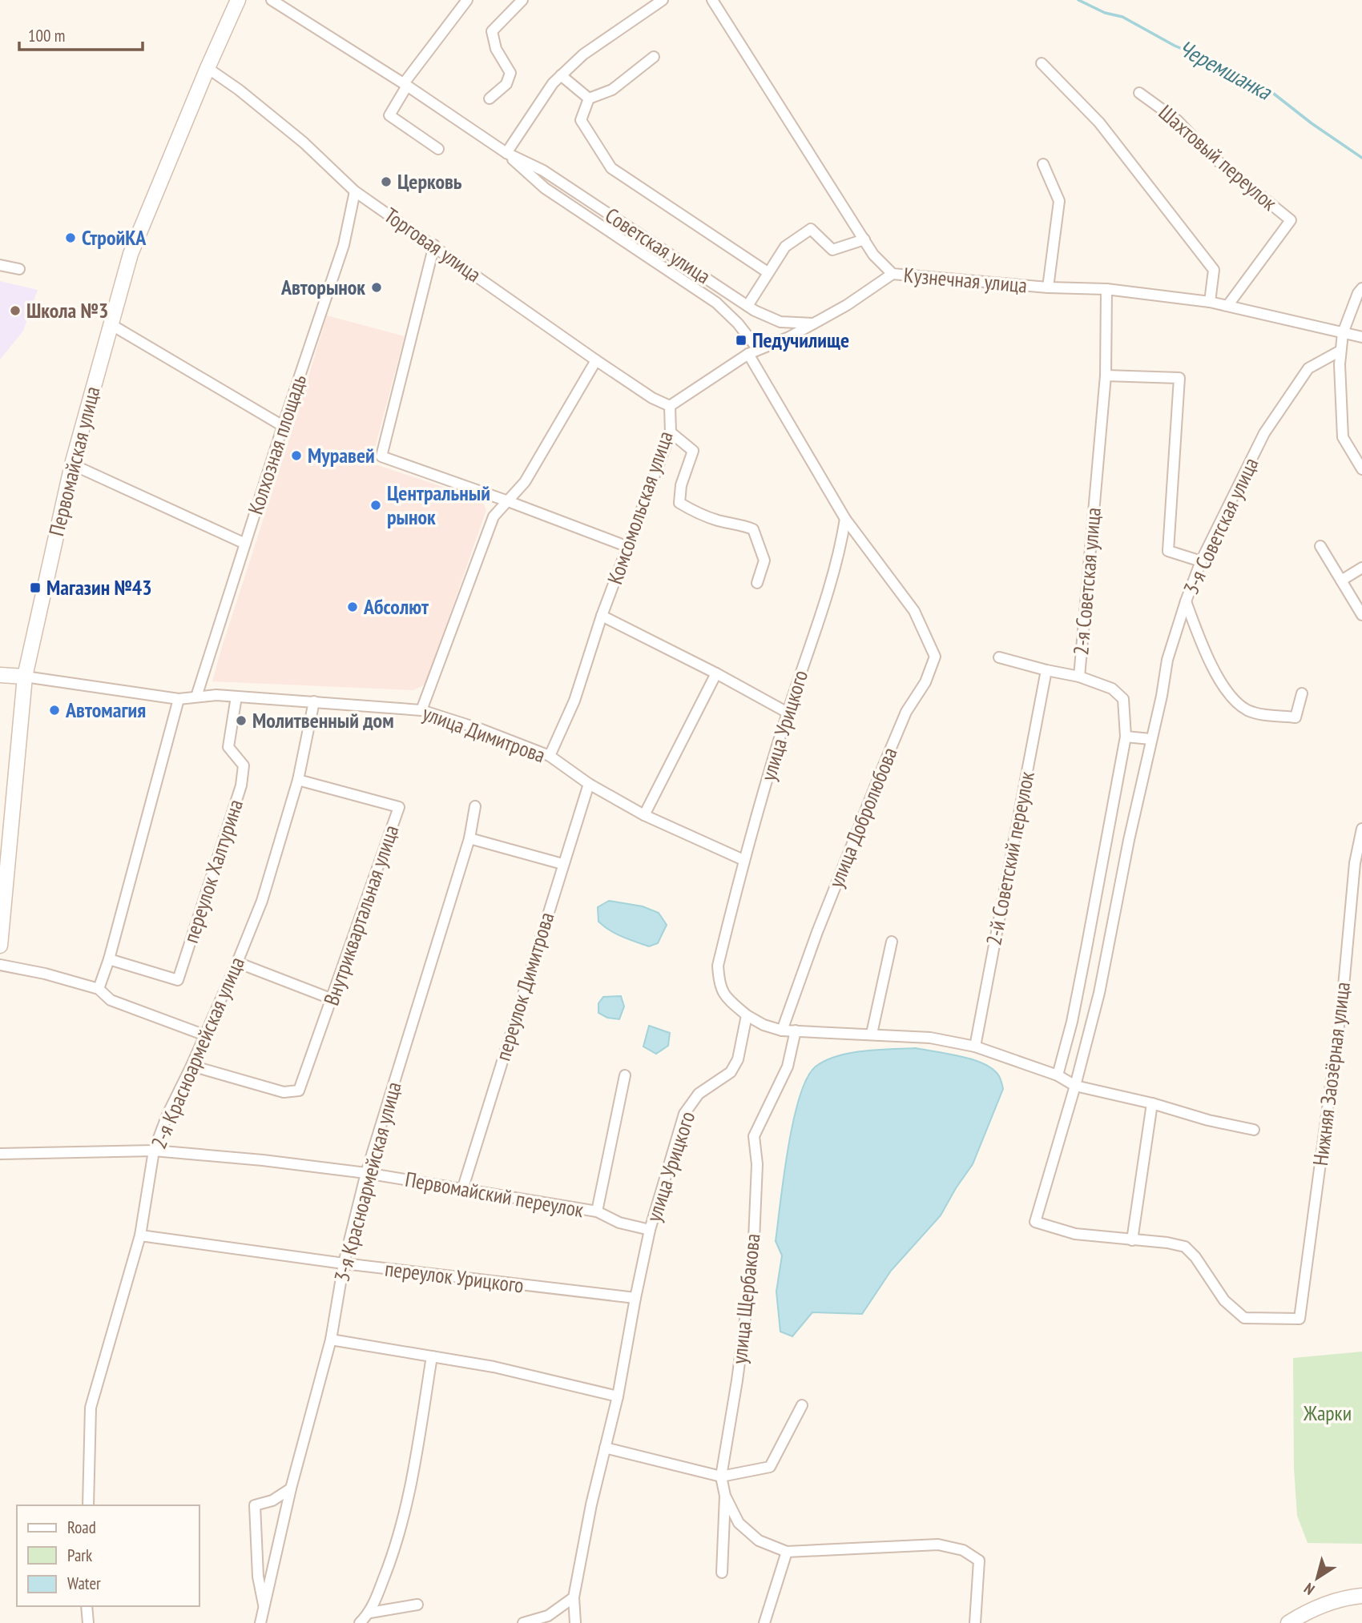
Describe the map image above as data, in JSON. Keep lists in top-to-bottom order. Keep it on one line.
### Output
{"streets":{"main road":["Первомайская улица","улица Димитрова"],"street":["Шахтовый переулок","Торговая улица","Советская улица","Кузнечная улица","Колхозная площадь","Комсомольская улица","3-я Советская улица","2-я Советская улица","улица Урицкого","улица Добролюбова","2-й Советский переулок","переулок Халтурина","Внутриквартальная улица","переулок Димитрова","2-я Красноармейская улица","Нижняя Заозёрная улица","3-я Красноармейская улица","Первомайский переулок","переулок Урицкого","улица Щербакова"]},"crossings":[["Шахтовый переулок","Кузнечная улица"],["Торговая улица","Колхозная площадь"],["Торговая улица","Первомайская улица"],["Торговая улица","Комсомольская улица"],["Советская улица","Комсомольская улица"],["Кузнечная улица","Комсомольская улица"],["Кузнечная улица","2-я Советская улица"],["Колхозная площадь","улица Димитрова"],["Первомайская улица","улица Димитрова"],["Комсомольская улица","улица Димитрова"],["улица Урицкого","улица Димитрова"],["улица Урицкого","улица Добролюбова"],["улица Урицкого","Первомайский переулок"],["улица Урицкого","переулок Урицкого"],["улица Димитрова","переулок Халтурина"],["улица Димитрова","переулок Димитрова"],["улица Димитрова","2-я Красноармейская улица"],["Внутриквартальная улица","2-я Красноармейская улица"],["переулок Димитрова","Первомайский переулок"],["2-я Красноармейская улица","Первомайский переулок"],["2-я Красноармейская улица","переулок Урицкого"],["3-я Красноармейская улица","Первомайский переулок"],["3-я Красноармейская улица","переулок Урицкого"]],"water":["Черемшанка"],"parks":["Жарки"],"places":{"other":["Церковь","СтройКА","Авторынок","Школа №3","Муравей","Центральный рынок","Абсолют","Автомагия","Молитвенный дом"],"transit":["Педучилище","Магазин №43"]},"legend":["Road","Park","Water"],"scale_bar":"100 m","north":"bottom left"}
